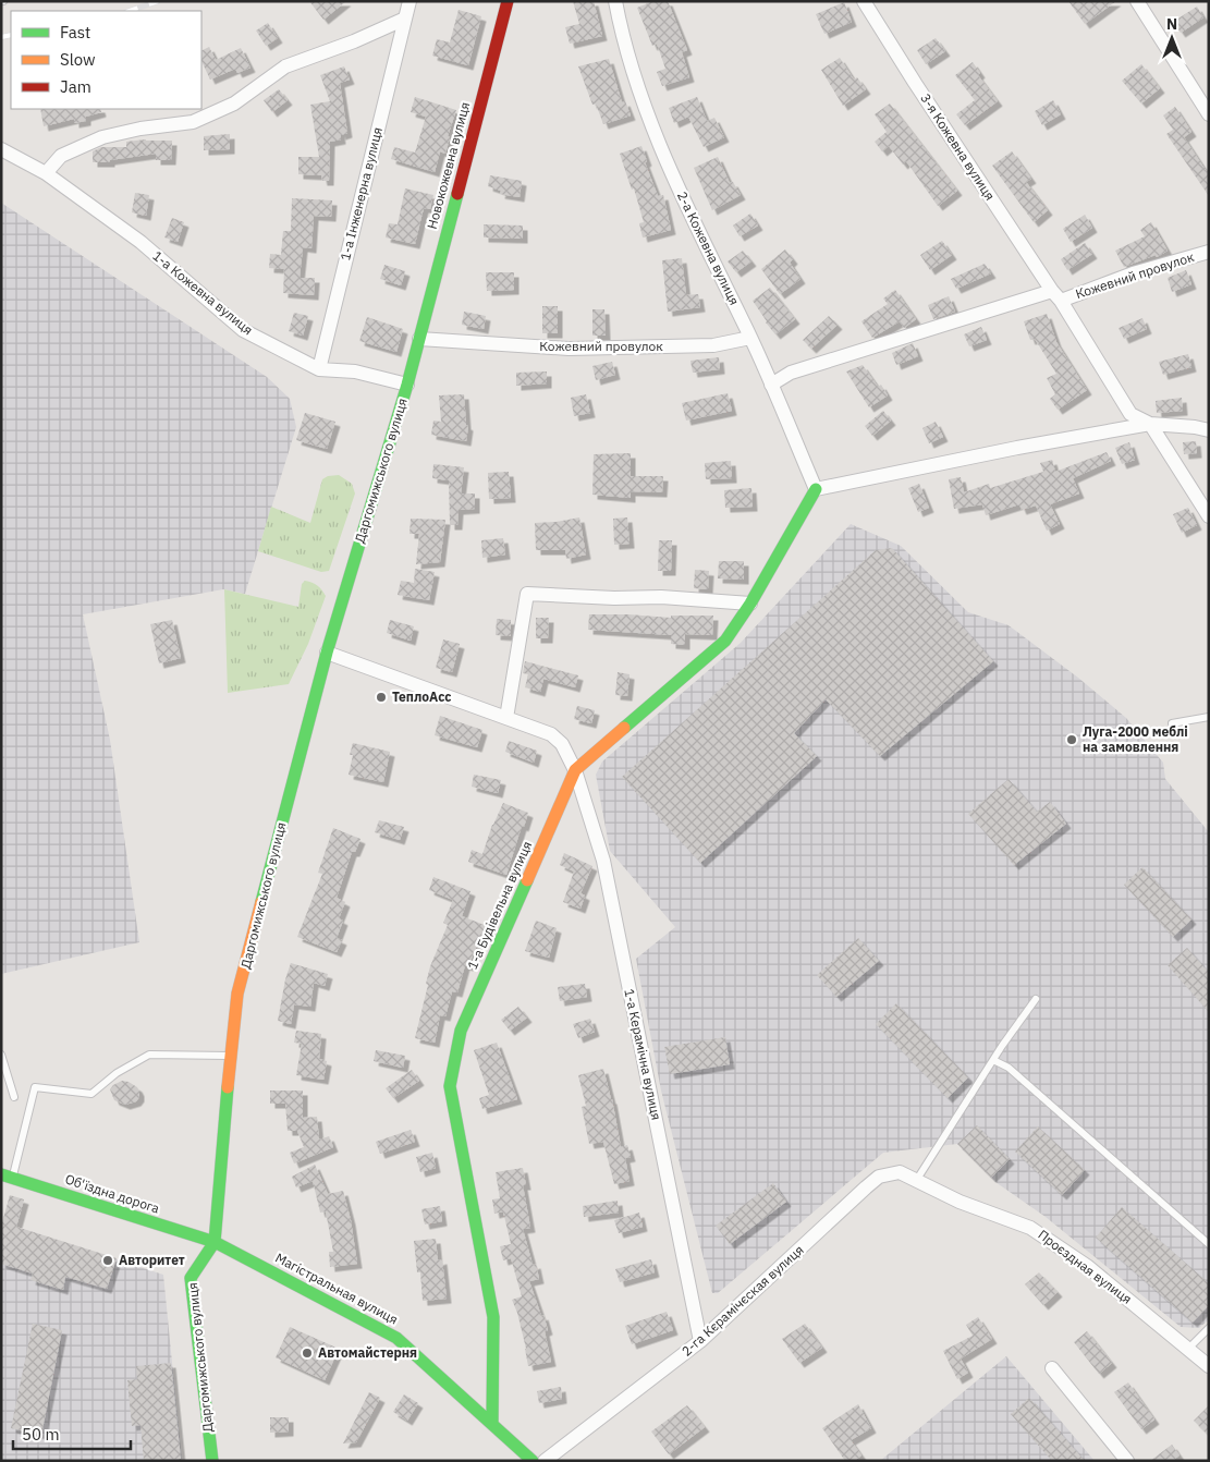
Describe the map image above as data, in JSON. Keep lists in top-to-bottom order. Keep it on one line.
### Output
{"streets":{"street":["3-я Кожевна вулиця","Новокожевна вулиця","1-а Інженерна вулиця","2-а Кожевна вулиця","Кожевний провулок","1-а Кожевна вулиця","Даргомижського вулиця","1-а Будівельна вулиця","1-а Керамічна вулиця","Об'їздна дорога","Проєздная вулиця","Магістральная вулиця","2-га Кєрамічєская вулиця"]},"crossings":[["3-я Кожевна вулиця","Кожевний провулок"],["Новокожевна вулиця","Кожевний провулок"],["Новокожевна вулиця","Даргомижського вулиця"],["1-а Інженерна вулиця","1-а Кожевна вулиця"],["2-а Кожевна вулиця","Кожевний провулок"],["2-а Кожевна вулиця","1-а Будівельна вулиця"],["Кожевний провулок","Даргомижського вулиця"],["1-а Кожевна вулиця","Даргомижського вулиця"],["Даргомижського вулиця","1-а Керамічна вулиця"],["Даргомижського вулиця","Об'їздна дорога"],["Даргомижського вулиця","Магістральная вулиця"],["1-а Будівельна вулиця","1-а Керамічна вулиця"],["1-а Будівельна вулиця","Магістральная вулиця"],["1-а Керамічна вулиця","2-га Кєрамічєская вулиця"],["Об'їздна дорога","Магістральная вулиця"],["Проєздная вулиця","2-га Кєрамічєская вулиця"]],"places":["ТеплоАсс","Луга-2000 меблі на замовлення","Авторитет","Автомайстерня"],"legend":["Fast","Slow","Jam"],"scale_bar":"50 m","north":"top"}
